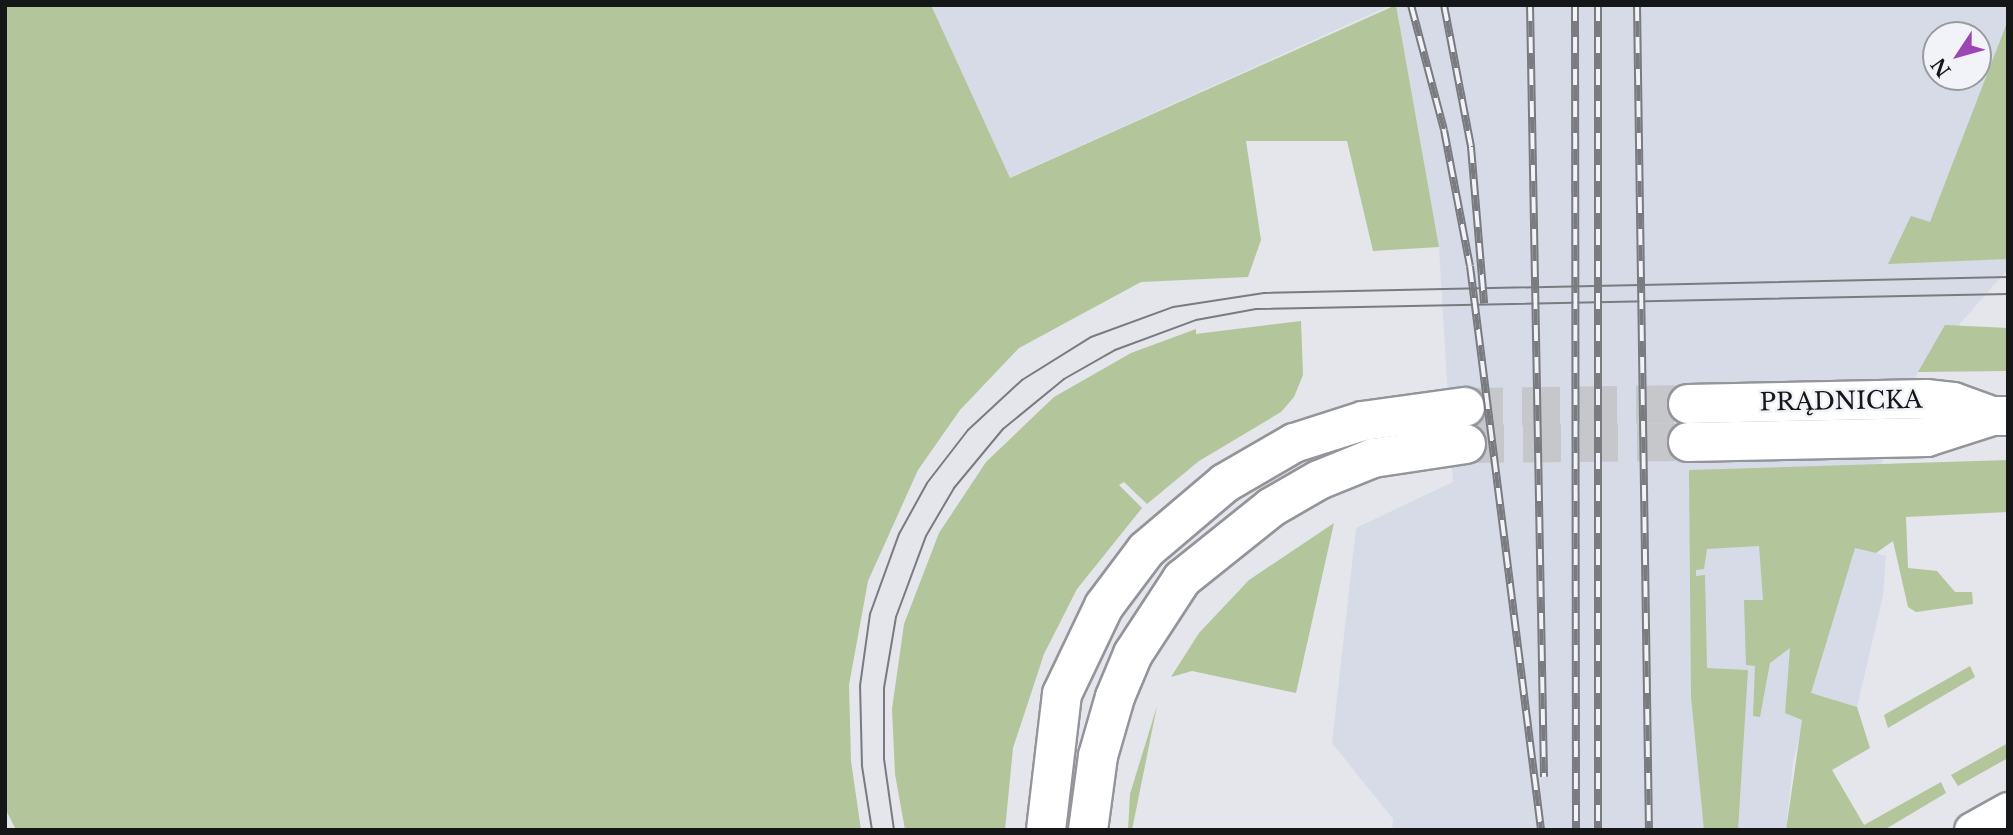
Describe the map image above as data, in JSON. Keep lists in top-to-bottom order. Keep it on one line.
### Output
{"streets":{"street":["PRĄDNICKA"]},"north":"bottom left"}
